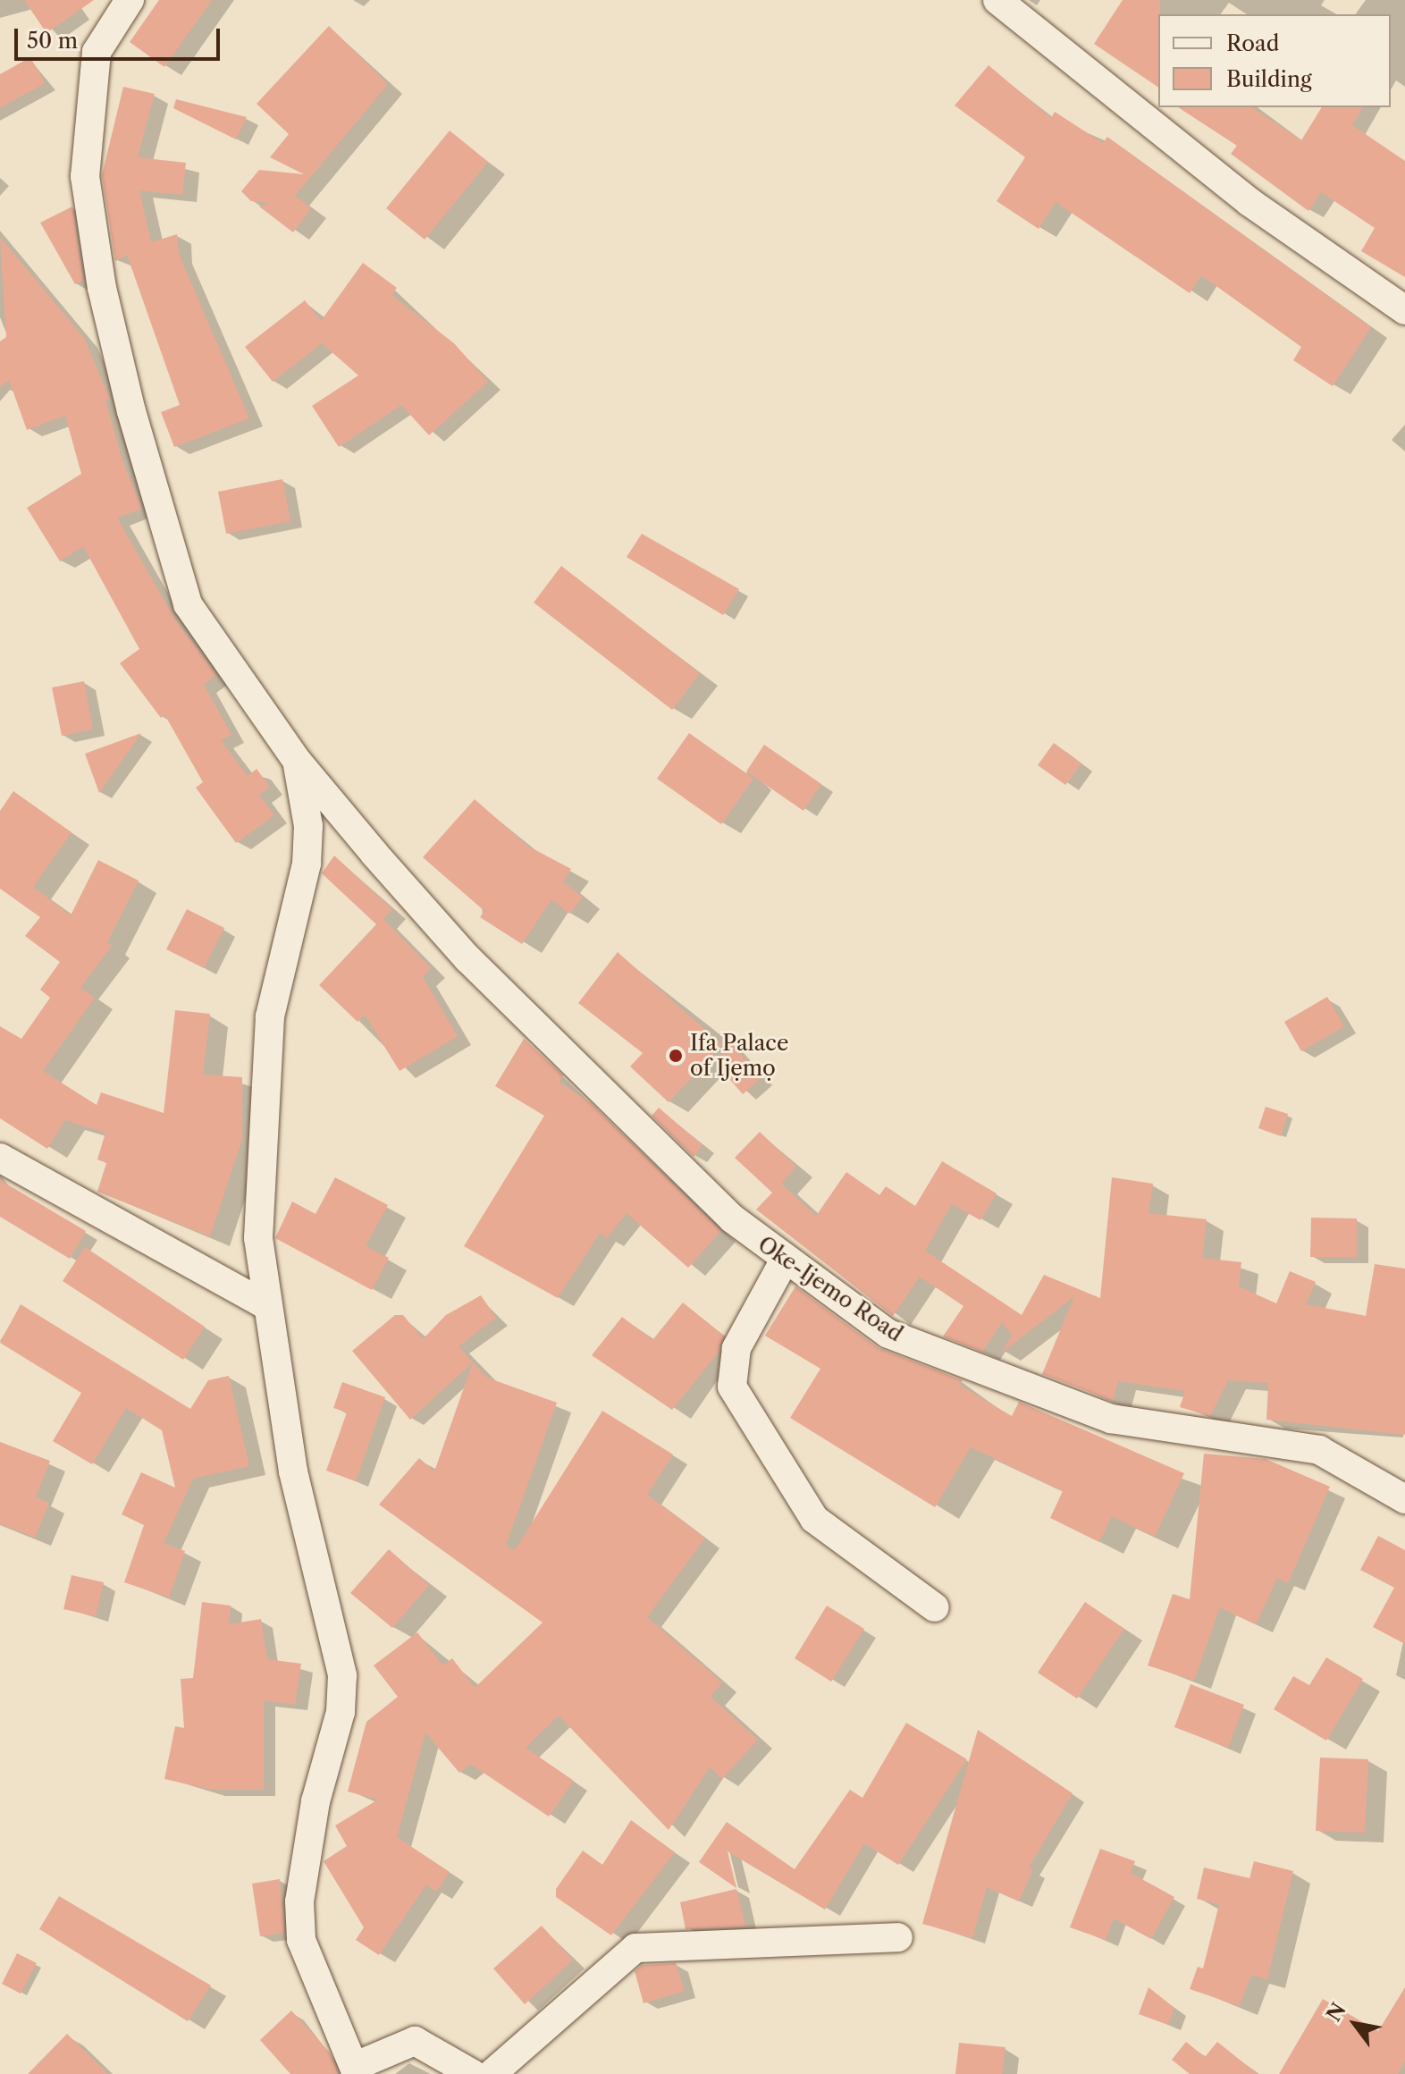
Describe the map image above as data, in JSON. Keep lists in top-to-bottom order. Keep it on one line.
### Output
{"streets":{"street":["Oke-Ijemo Road"]},"places":["Ifa Palace of Ijẹmọ"],"legend":["Road","Building"],"scale_bar":"50 m","north":"top left"}
